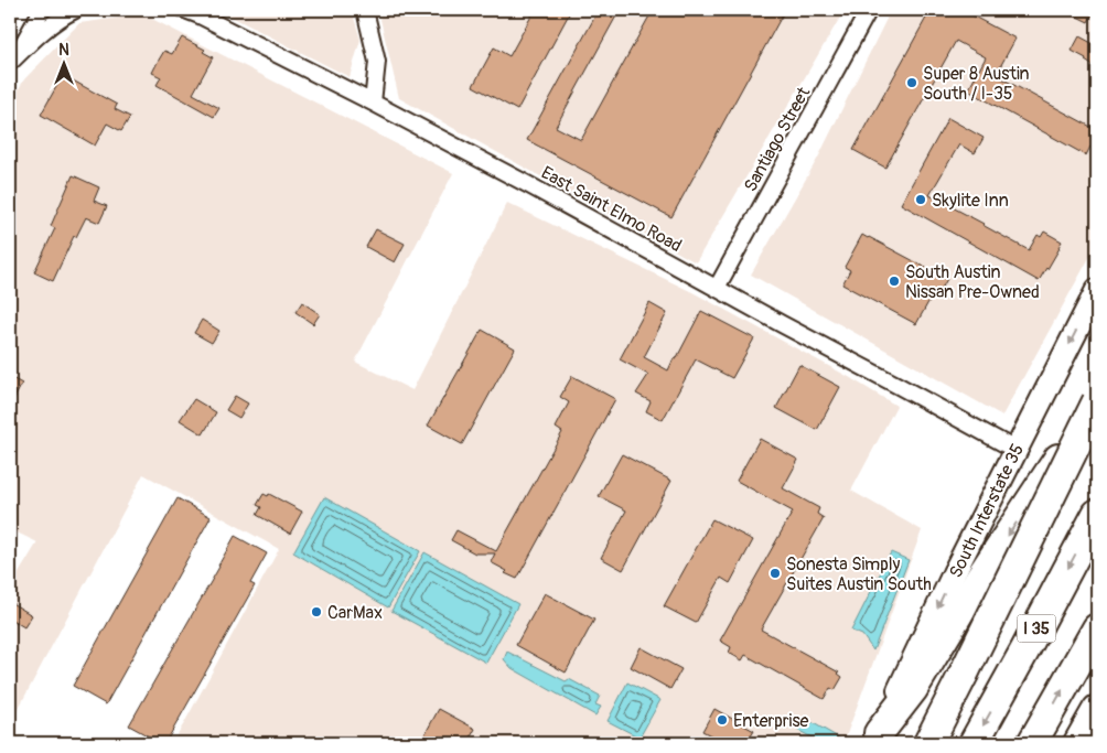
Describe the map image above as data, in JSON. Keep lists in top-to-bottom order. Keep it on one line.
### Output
{"streets":{"highway":["I 35"],"main road":["South Interstate 35"],"street":["Santiago Street","East Saint Elmo Road"]},"crossings":[["Santiago Street","East Saint Elmo Road"],["East Saint Elmo Road","South Interstate 35"]],"one_way":["South Interstate 35"],"places":["Super 8 Austin South / I-35","Skylite Inn","South Austin Nissan Pre-Owned","Sonesta Simply Suites Austin South","CarMax","Enterprise"],"north":"top"}
